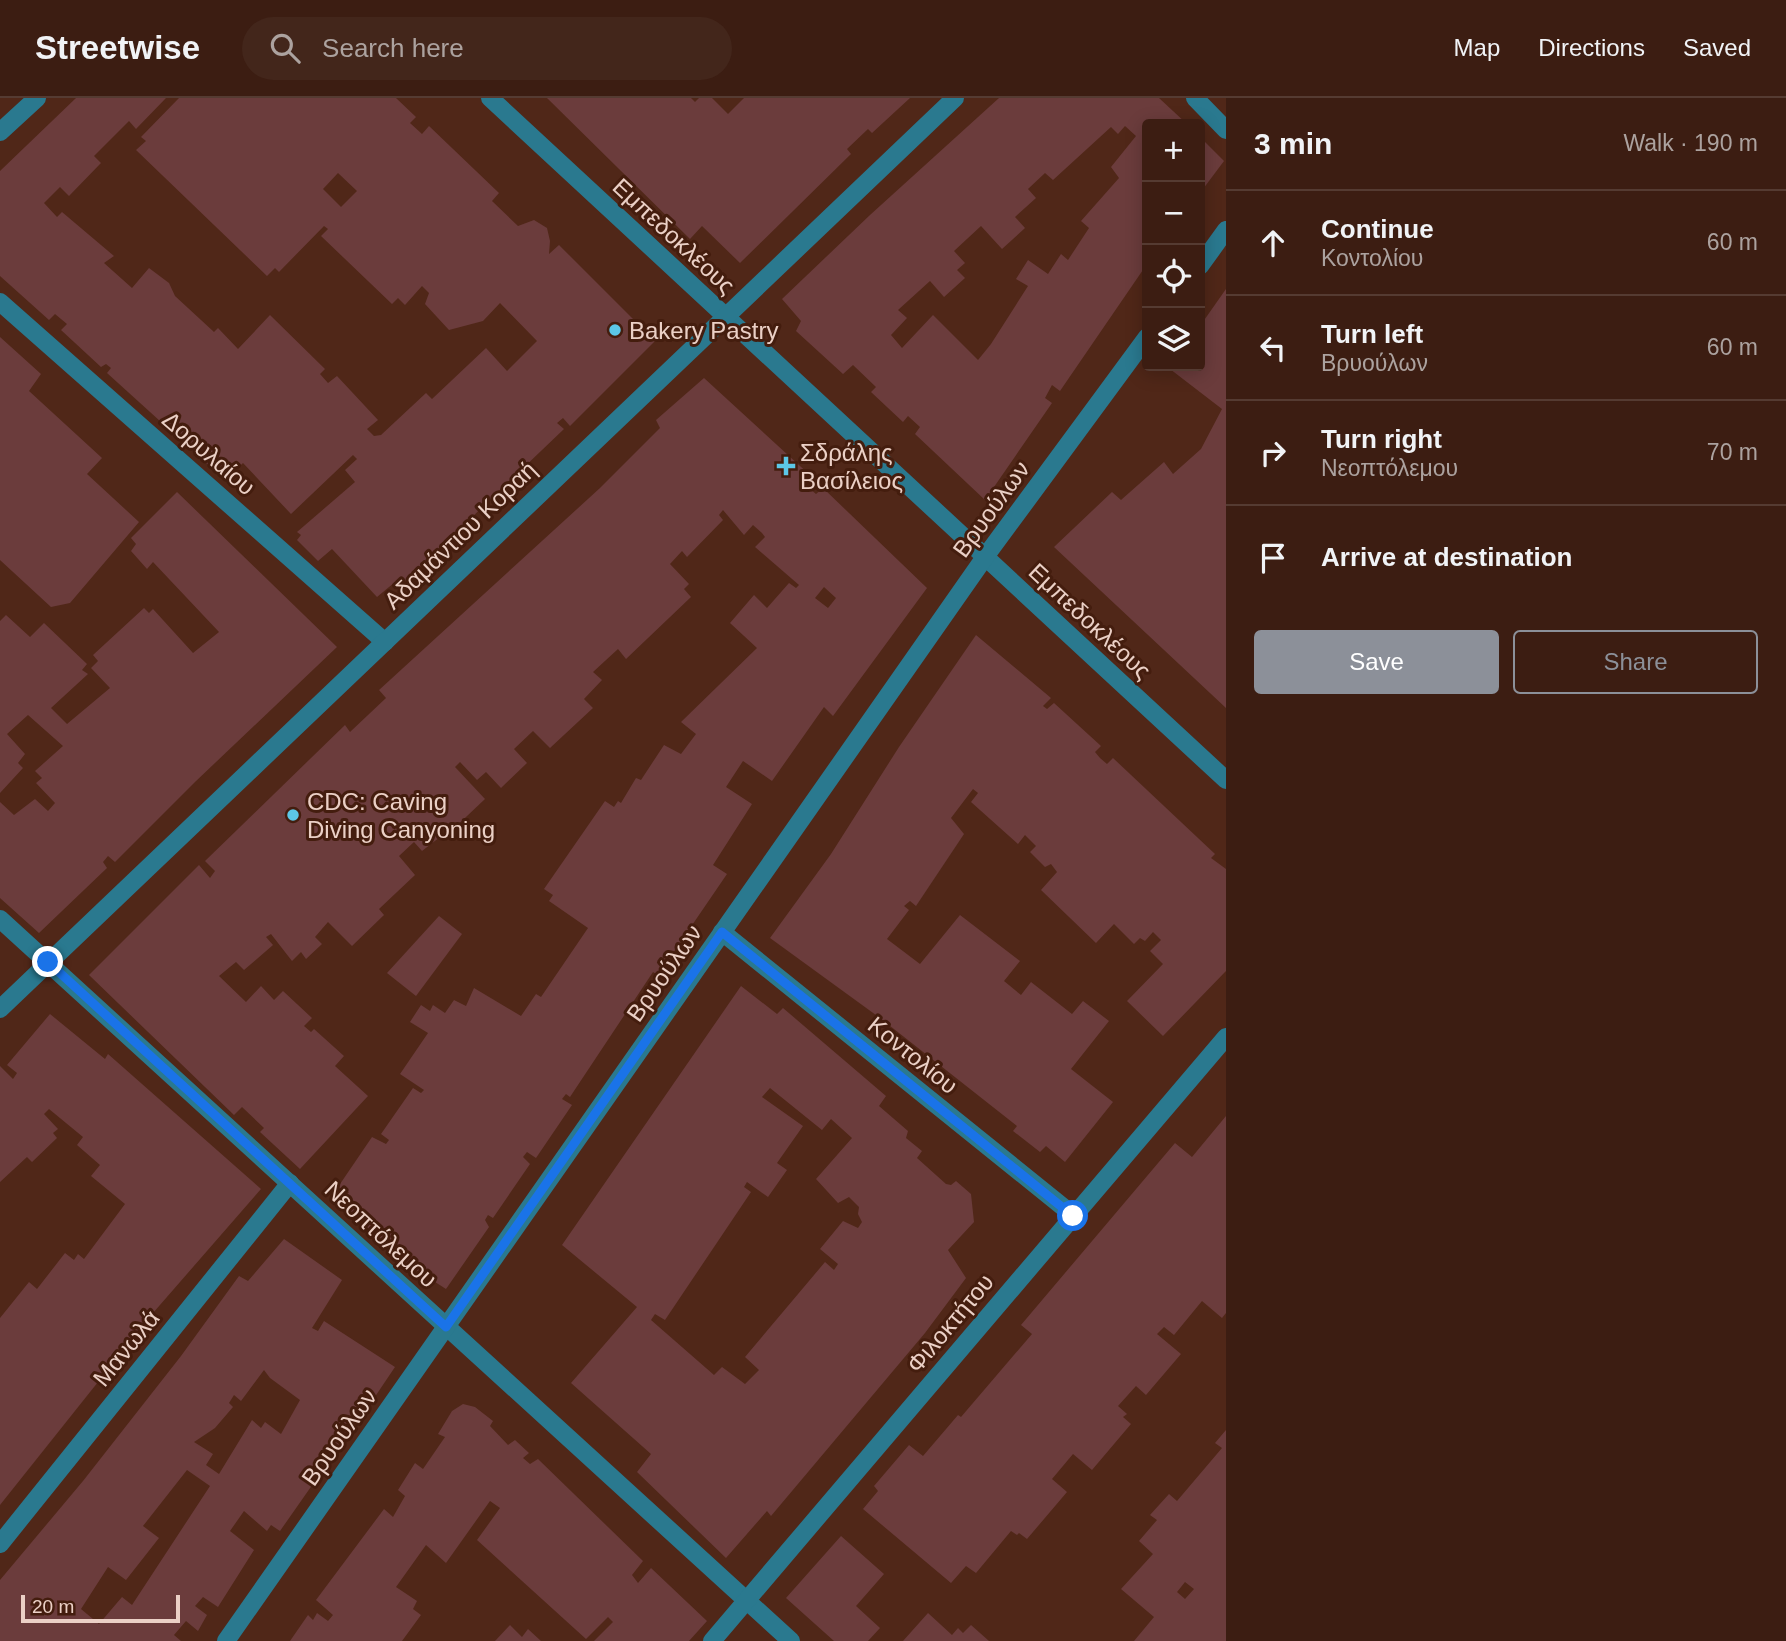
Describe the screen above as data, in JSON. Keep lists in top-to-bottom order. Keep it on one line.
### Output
{"streets":{"street":["Εμπεδοκλέους","Δορυλαίου","Βρυούλων","Αδαμάντιου Κοραή","Κοντολίου","Νεοπτόλεμου","Φιλοκτήτου","Μανωλά"]},"crossings":[["Εμπεδοκλέους","Βρυούλων"],["Εμπεδοκλέους","Αδαμάντιου Κοραή"],["Δορυλαίου","Αδαμάντιου Κοραή"],["Βρυούλων","Κοντολίου"],["Βρυούλων","Νεοπτόλεμου"],["Αδαμάντιου Κοραή","Νεοπτόλεμου"],["Κοντολίου","Φιλοκτήτου"],["Νεοπτόλεμου","Φιλοκτήτου"],["Νεοπτόλεμου","Μανωλά"]],"places":{"other":["Bakery Pastry","CDC: Caving Diving Canyoning"],"health":["Σδράλης Βασίλειος"]},"scale_bar":"20 m","page":{"header":"Streetwise","search":"Search here","nav":["Map","Directions","Saved"],"heading":["3 min","Walk · 190 m"],"map_buttons":["+","−"],"list":[["Continue","Κοντολίου","60 m"],["Turn left","Βρυούλων","60 m"],["Turn right","Νεοπτόλεμου","70 m"],"Arrive at destination"],"buttons":["Save","Share"],"scale":"20 m"}}
